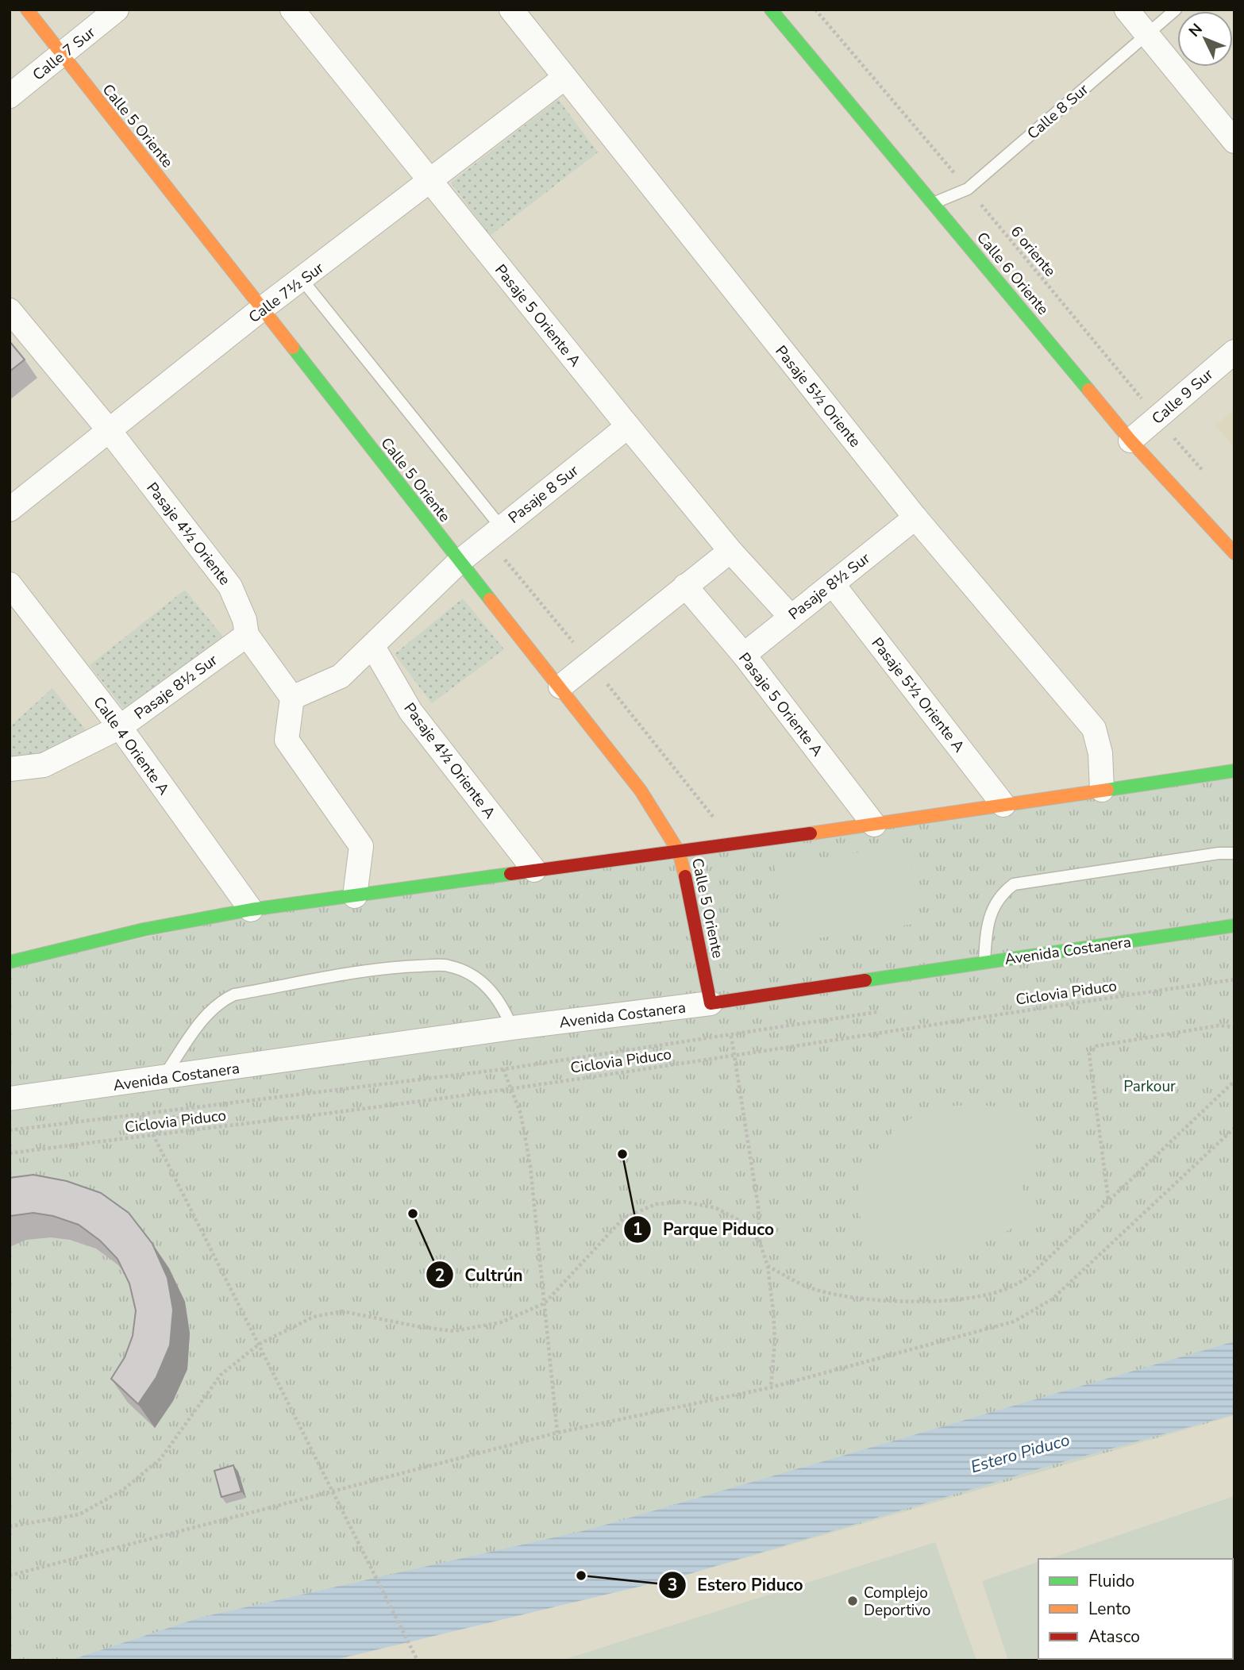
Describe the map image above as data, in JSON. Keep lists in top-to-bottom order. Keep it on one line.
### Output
{"streets":{"street":["Calle 7 Sur","Calle 5 Oriente","Calle 6 Oriente","Calle 7½ Sur","Pasaje 5 Oriente A","Pasaje 5½ Oriente","Calle 9 Sur","Pasaje 8 Sur","Pasaje 4½ Oriente","Pasaje 8½ Sur","Pasaje 5½ Oriente A","Calle 4 Oriente A","Pasaje 4½ Oriente A","Avenida Costanera"],"lane":["Calle 8 Sur"],"path":["6 oriente","Ciclovia Piduco"]},"crossings":[["Calle 7 Sur","Calle 5 Oriente"],["Calle 8 Sur","6 oriente"],["Calle 8 Sur","Calle 6 Oriente"],["Calle 5 Oriente","Calle 7½ Sur"],["Calle 5 Oriente","Pasaje 8 Sur"],["Calle 5 Oriente","Avenida Costanera"],["6 oriente","Calle 9 Sur"],["Calle 6 Oriente","Calle 9 Sur"],["Calle 7½ Sur","Pasaje 5 Oriente A"],["Calle 7½ Sur","Pasaje 5½ Oriente"],["Calle 7½ Sur","Pasaje 4½ Oriente"],["Pasaje 5 Oriente A","Pasaje 8 Sur"],["Pasaje 5 Oriente A","Pasaje 8½ Sur"],["Pasaje 5½ Oriente","Pasaje 8½ Sur"],["Pasaje 4½ Oriente","Pasaje 8½ Sur"],["Pasaje 8½ Sur","Pasaje 5½ Oriente A"],["Pasaje 8½ Sur","Calle 4 Oriente A"]],"water":["Estero Piduco"],"parks":["Parkour"],"places":["Parque Piduco","Cultrún","Estero Piduco","Complejo Deportivo"],"legend":["Fluido","Lento","Atasco"],"north":"top left"}
